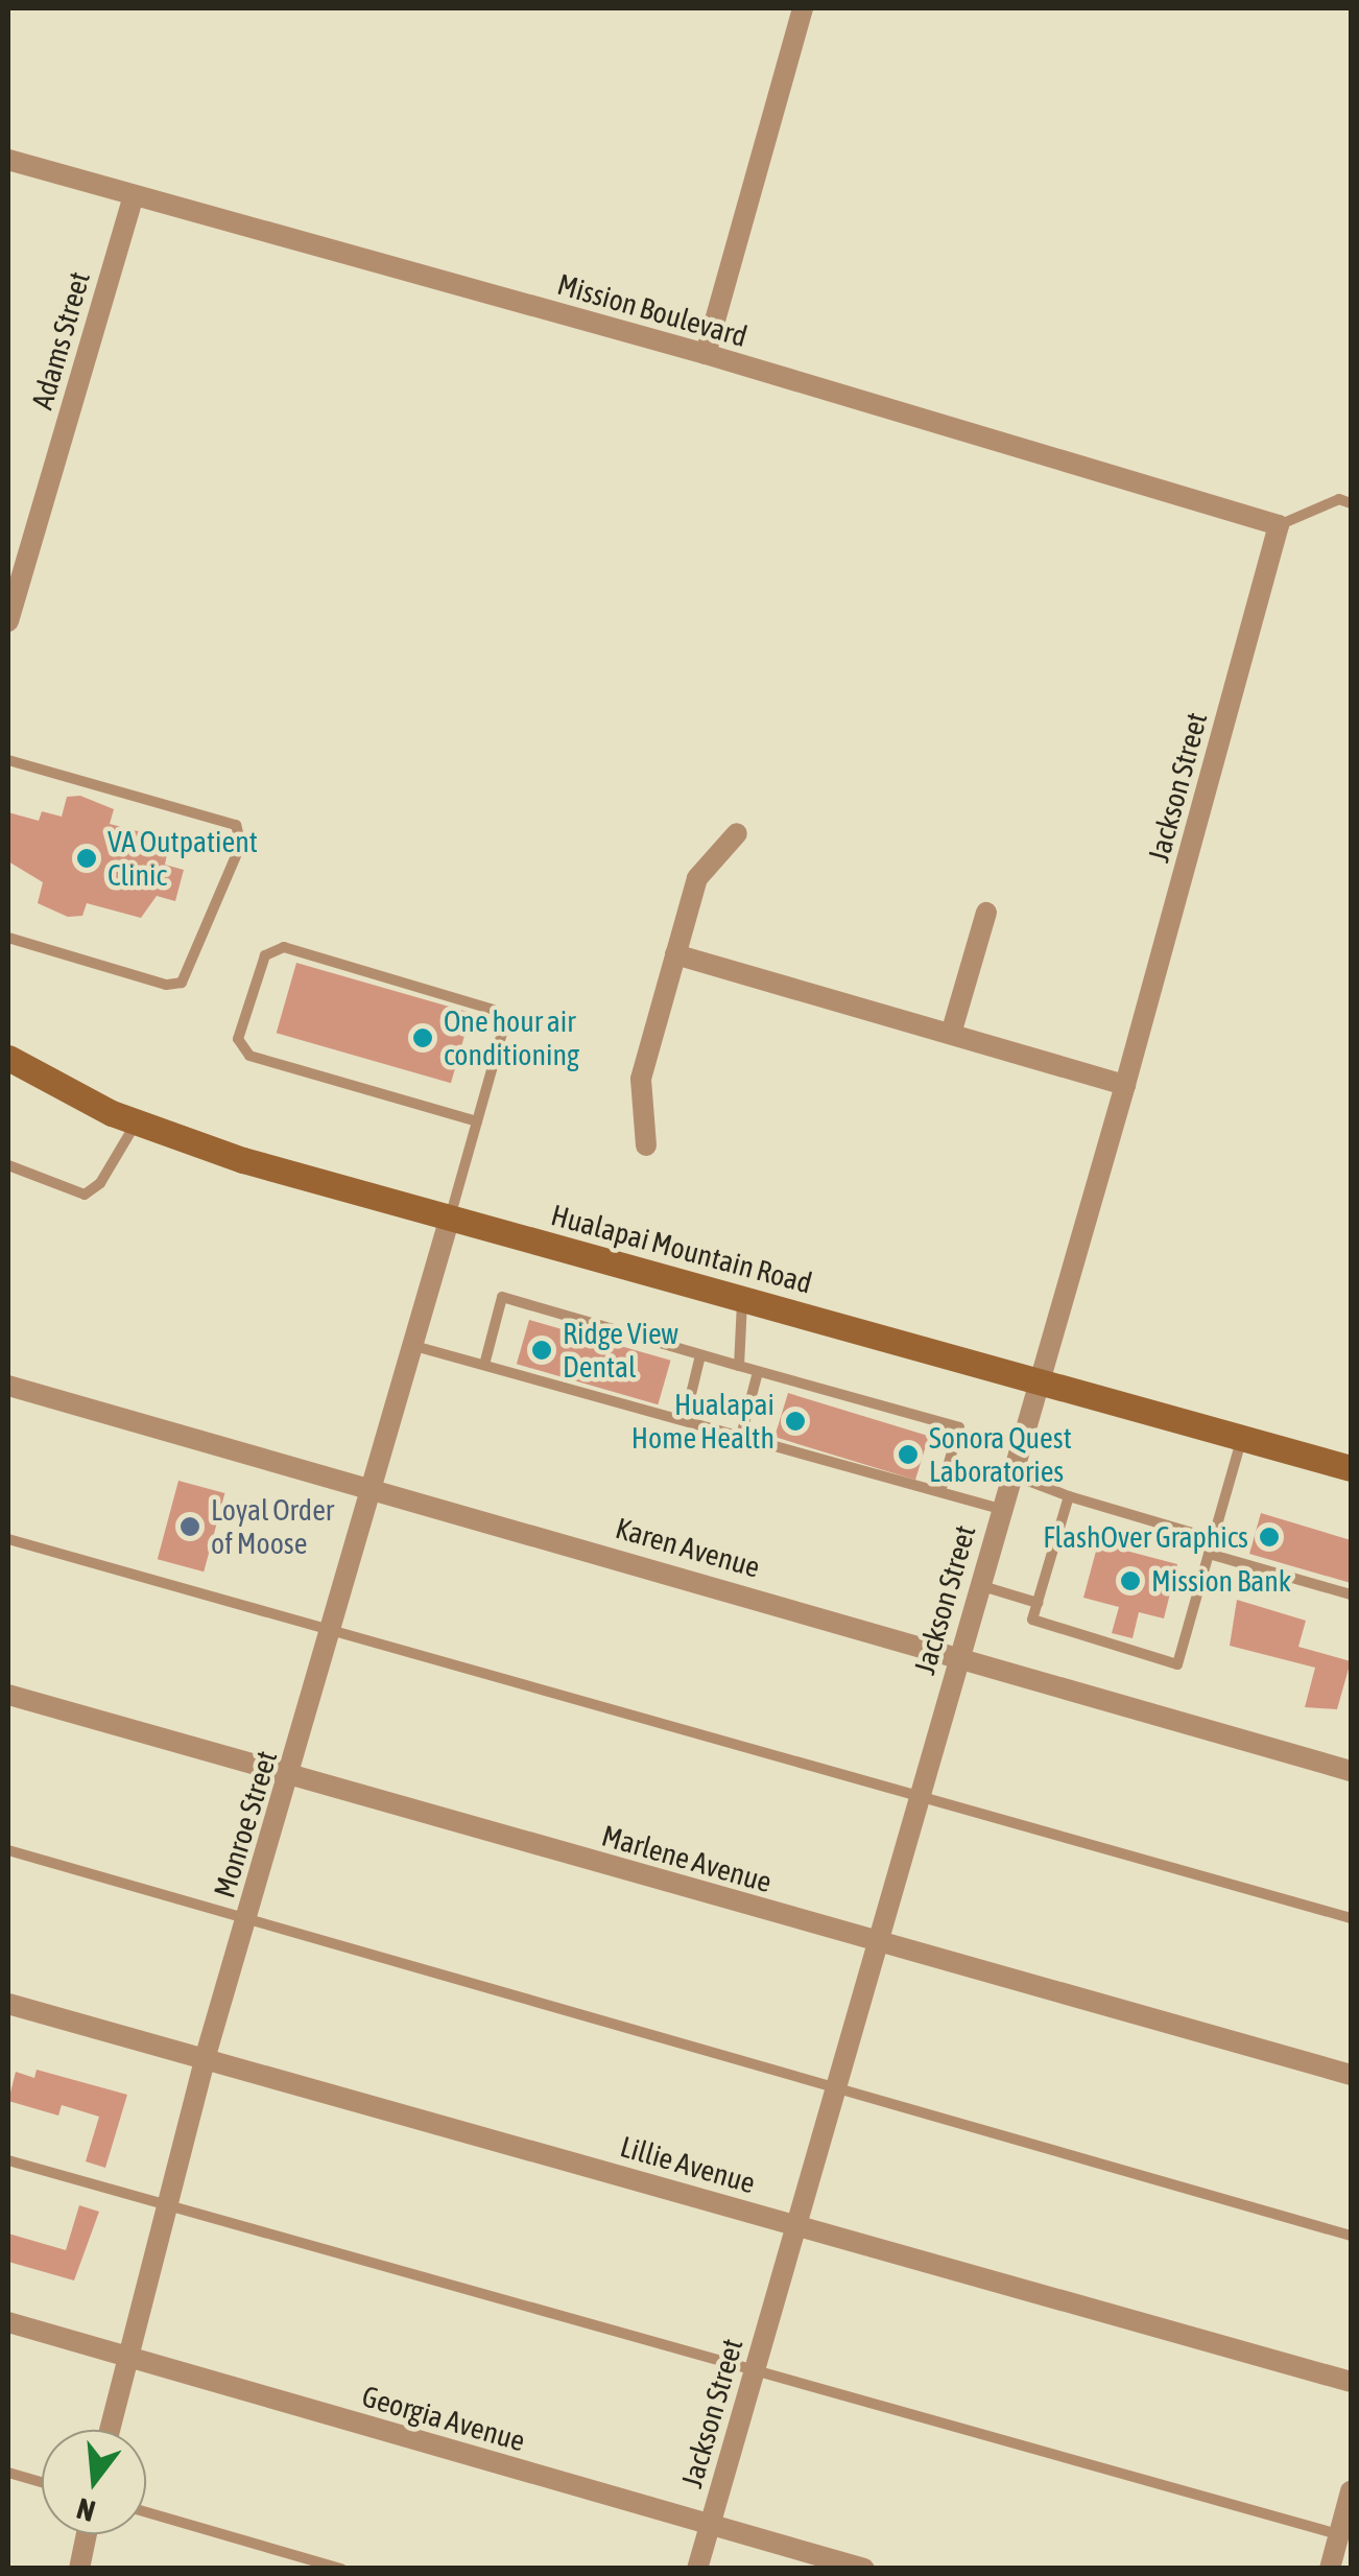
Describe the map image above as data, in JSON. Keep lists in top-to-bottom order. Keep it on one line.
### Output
{"streets":{"main road":["Hualapai Mountain Road"],"street":["Mission Boulevard","Adams Street","Jackson Street","Karen Avenue","Monroe Street","Marlene Avenue","Lillie Avenue","Georgia Avenue"]},"crossings":[["Mission Boulevard","Adams Street"],["Mission Boulevard","Jackson Street"],["Jackson Street","Hualapai Mountain Road"],["Jackson Street","Karen Avenue"],["Jackson Street","Marlene Avenue"],["Jackson Street","Lillie Avenue"],["Jackson Street","Georgia Avenue"],["Hualapai Mountain Road","Monroe Street"],["Karen Avenue","Monroe Street"],["Monroe Street","Marlene Avenue"],["Monroe Street","Lillie Avenue"],["Monroe Street","Georgia Avenue"]],"places":["VA Outpatient Clinic","One hour air conditioning","Ridge View Dental","Hualapai Home Health","Sonora Quest Laboratories","Loyal Order of Moose","FlashOver Graphics","Mission Bank"],"north":"bottom"}
